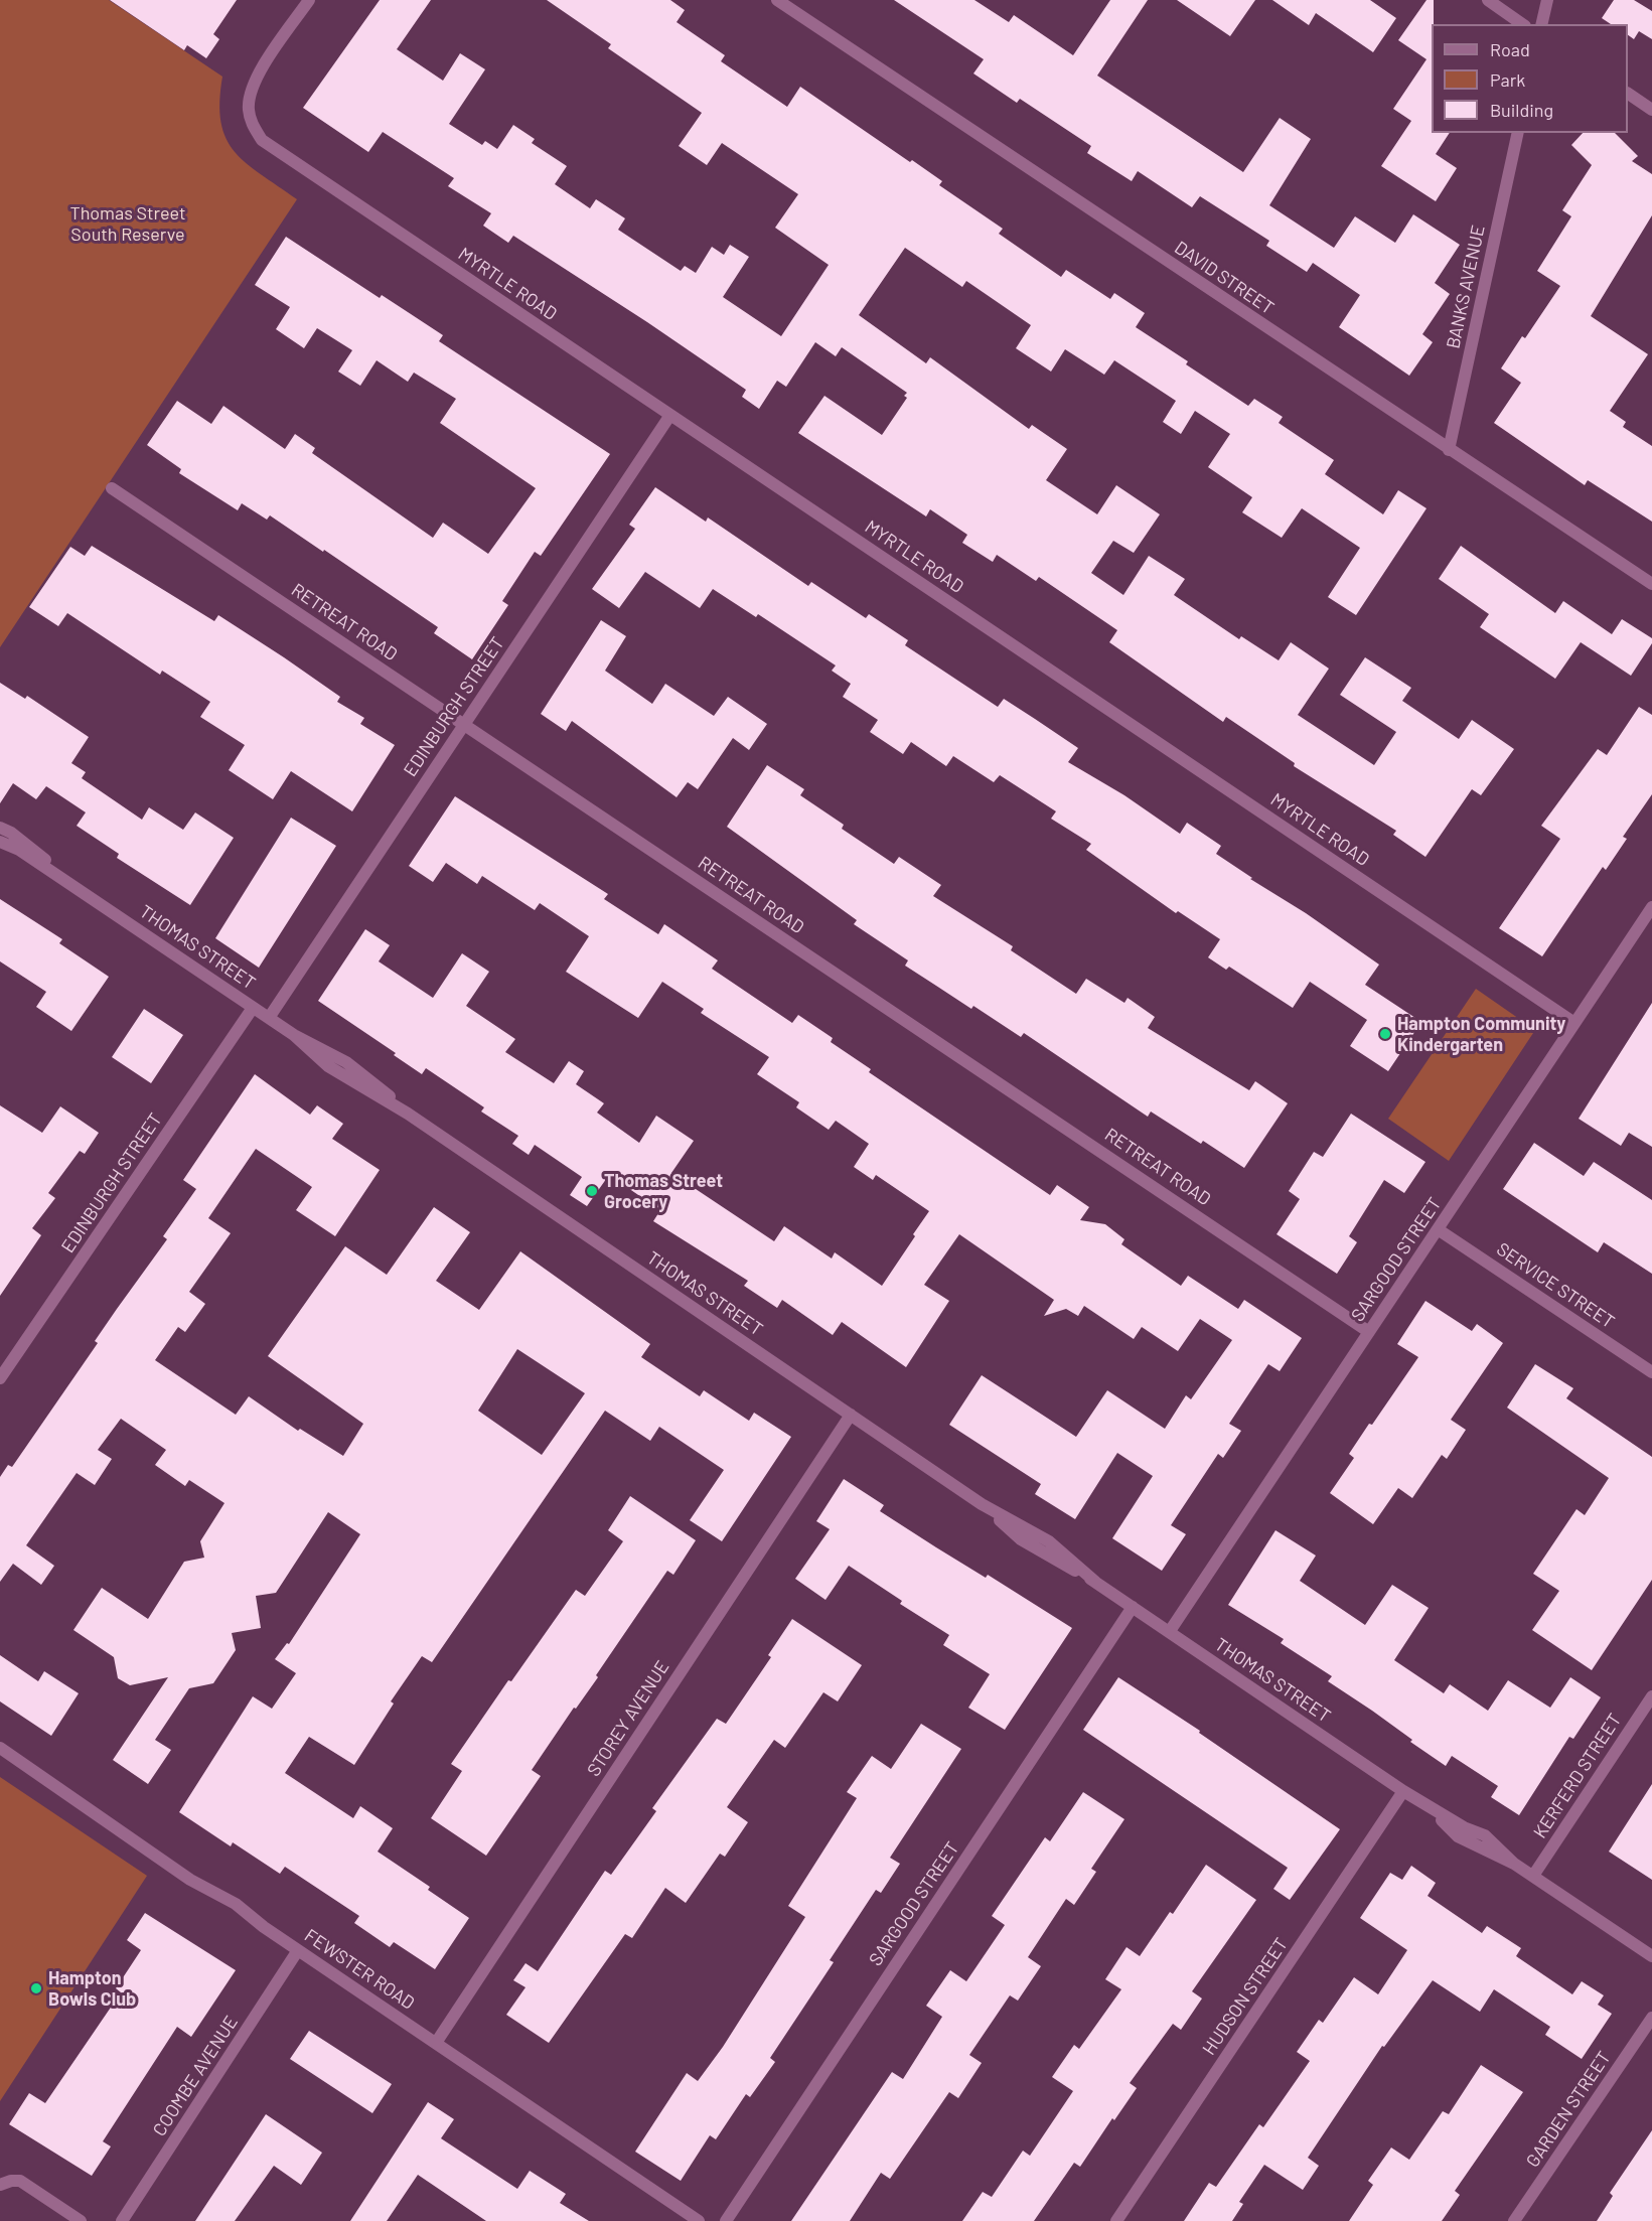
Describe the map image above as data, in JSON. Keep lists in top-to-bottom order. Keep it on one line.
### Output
{"streets":{"street":["DAVID STREET","MYRTLE ROAD","BANKS AVENUE","RETREAT ROAD","EDINBURGH STREET","THOMAS STREET","SARGOOD STREET","SERVICE STREET","STOREY AVENUE","KERFERD STREET","FEWSTER ROAD","HUDSON STREET","COOMBE AVENUE","GARDEN STREET"]},"crossings":[["DAVID STREET","BANKS AVENUE"],["MYRTLE ROAD","EDINBURGH STREET"],["MYRTLE ROAD","SARGOOD STREET"],["RETREAT ROAD","EDINBURGH STREET"],["RETREAT ROAD","SARGOOD STREET"],["EDINBURGH STREET","THOMAS STREET"],["THOMAS STREET","SARGOOD STREET"],["THOMAS STREET","STOREY AVENUE"],["THOMAS STREET","KERFERD STREET"],["THOMAS STREET","HUDSON STREET"],["SARGOOD STREET","SERVICE STREET"],["STOREY AVENUE","FEWSTER ROAD"],["FEWSTER ROAD","COOMBE AVENUE"]],"parks":["Thomas Street South Reserve"],"places":["Hampton Community Kindergarten","Thomas Street Grocery","Hampton Bowls Club"],"legend":["Road","Park","Building"]}
